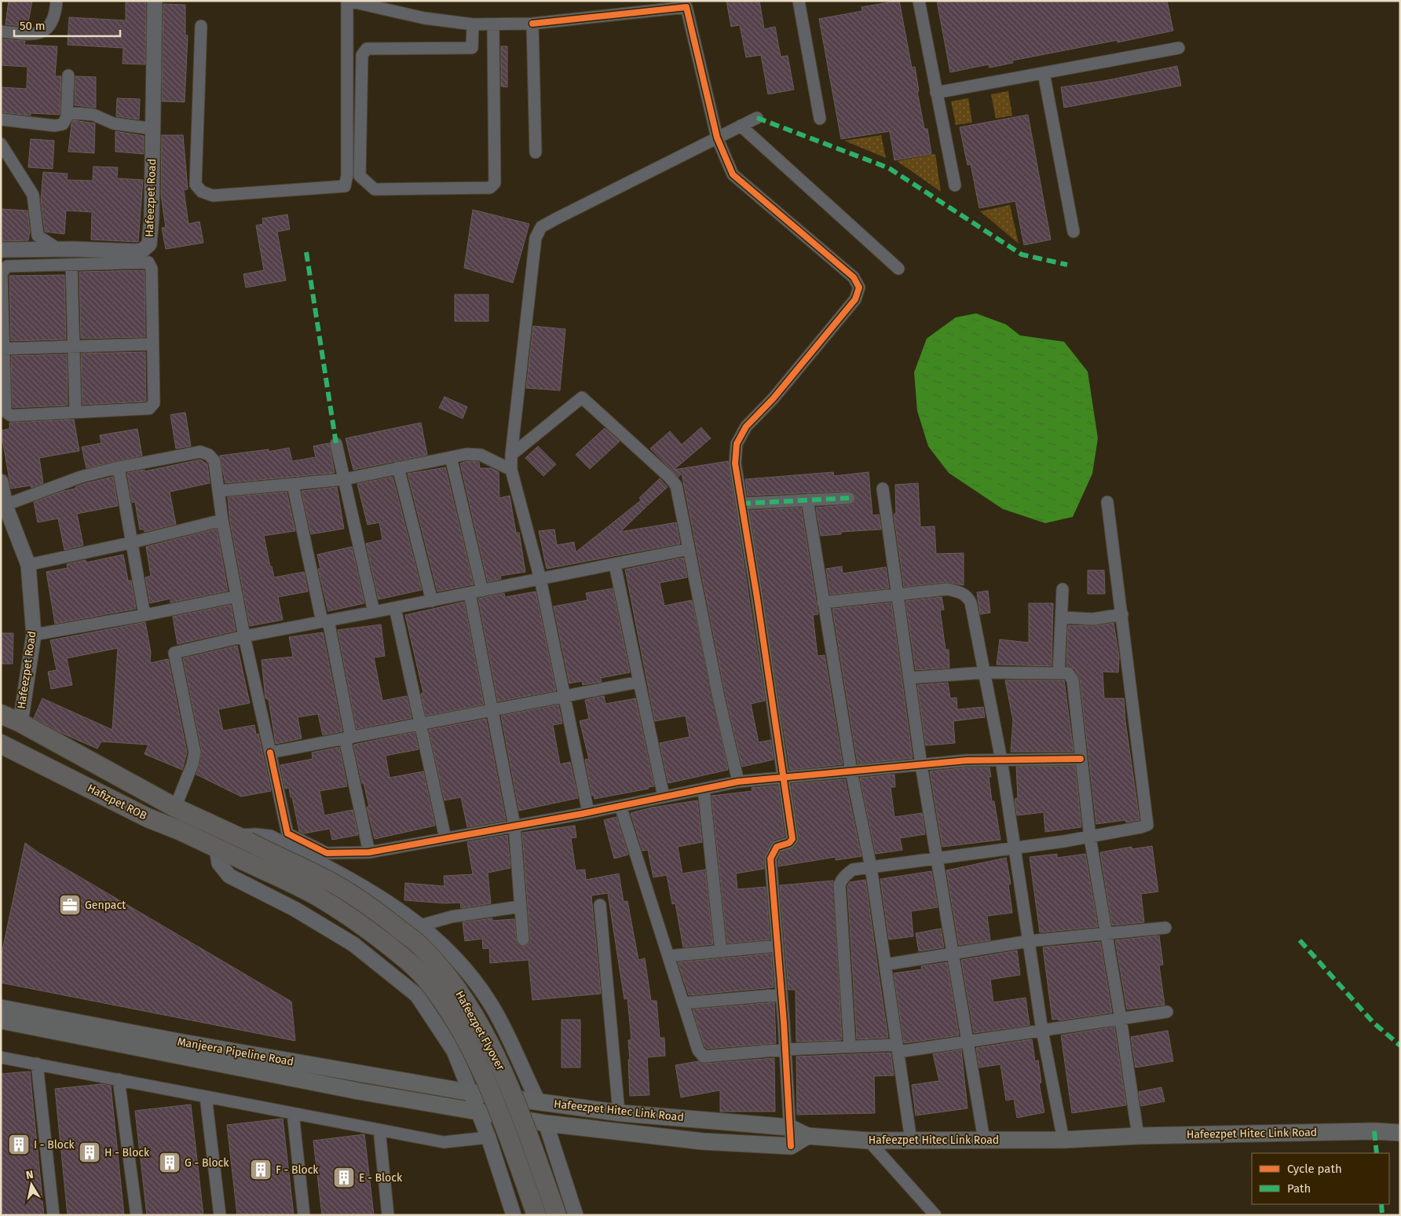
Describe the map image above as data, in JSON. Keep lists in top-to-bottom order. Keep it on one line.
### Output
{"streets":{"main road":["Hafizpet ROB","Hafeezpet Flyover","Manjeera Pipeline Road","Hafeezpet Hitec Link Road"],"street":["Hafeezpet Road"]},"crossings":[["Hafeezpet Road","Hafeezpet Flyover"],["Hafizpet ROB","Hafeezpet Flyover"],["Manjeera Pipeline Road","Hafeezpet Hitec Link Road"]],"places":{"office":["Genpact"],"building":["I - Block","H - Block","G - Block","F - Block","E - Block"]},"legend":["Cycle path","Path"],"scale_bar":"50 m","north":"top"}
